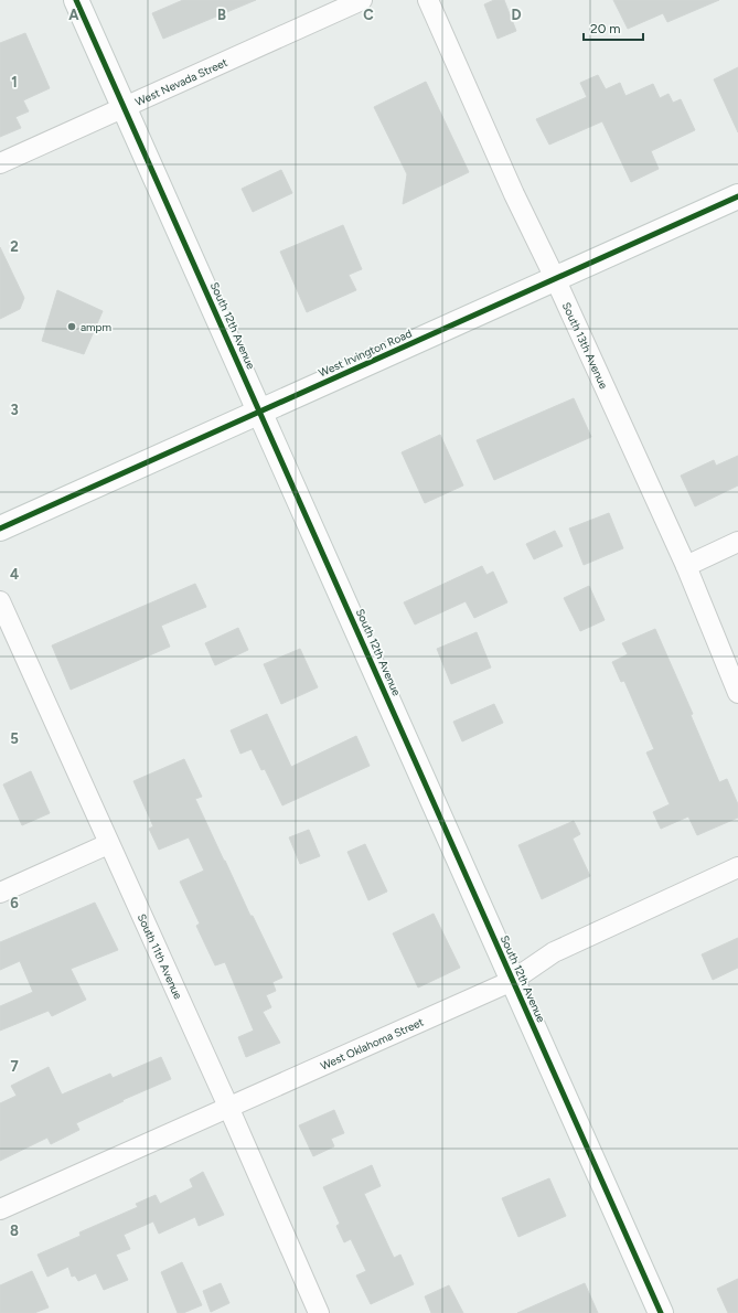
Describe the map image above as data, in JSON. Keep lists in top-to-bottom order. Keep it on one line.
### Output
{"streets":{"main road":["South 12th Avenue","West Irvington Road"],"street":["West Nevada Street","South 13th Avenue","South 11th Avenue","West Oklahoma Street"]},"crossings":[["West Nevada Street","South 12th Avenue"],["South 12th Avenue","West Irvington Road"],["South 12th Avenue","West Oklahoma Street"],["South 13th Avenue","West Irvington Road"],["South 11th Avenue","West Oklahoma Street"]],"places":["ampm"],"scale_bar":"20 m","grid":{"columns":["A","B","C","D"],"rows":["1","2","3","4","5","6","7","8"]}}
